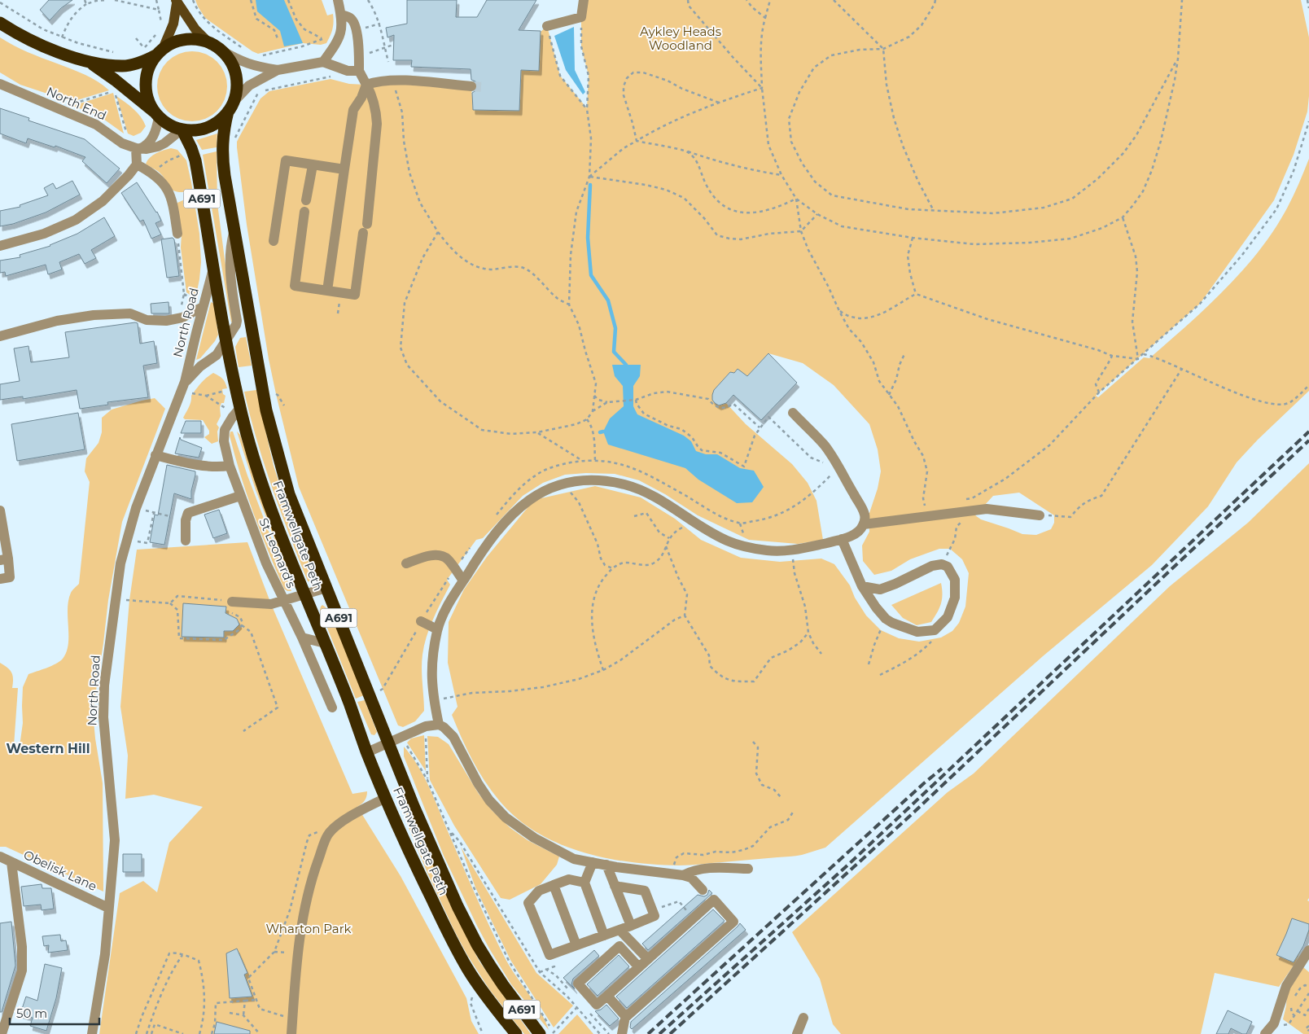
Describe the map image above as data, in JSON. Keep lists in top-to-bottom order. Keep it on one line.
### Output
{"streets":{"highway":["A691","Framwellgate Peth"],"street":["North End","North Road","St Leonard's","Obelisk Lane"]},"crossings":[["North End","A691"],["North End","Framwellgate Peth"],["A691","North Road"],["A691","Framwellgate Peth"],["North Road","Framwellgate Peth"],["North Road","Obelisk Lane"],["Framwellgate Peth","St Leonard's"]],"districts":["Western Hill"],"parks":["Aykley Heads Woodland","Wharton Park"],"scale_bar":"50 m"}
